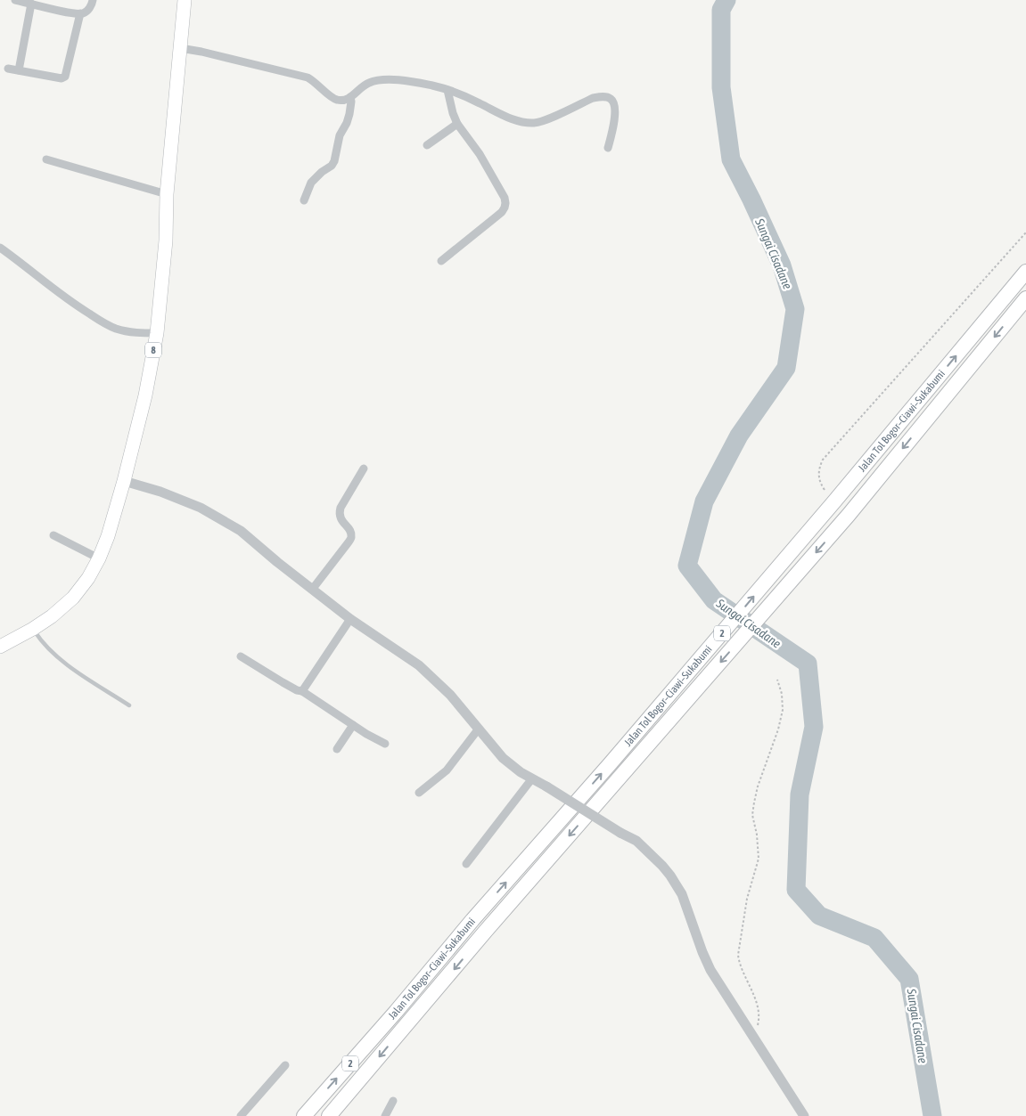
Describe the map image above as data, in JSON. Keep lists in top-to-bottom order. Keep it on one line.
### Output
{"streets":{"highway":["8","Jalan Tol Bogor–Ciawi–Sukabumi","2"]},"water":["Sungai Cisadane"]}
